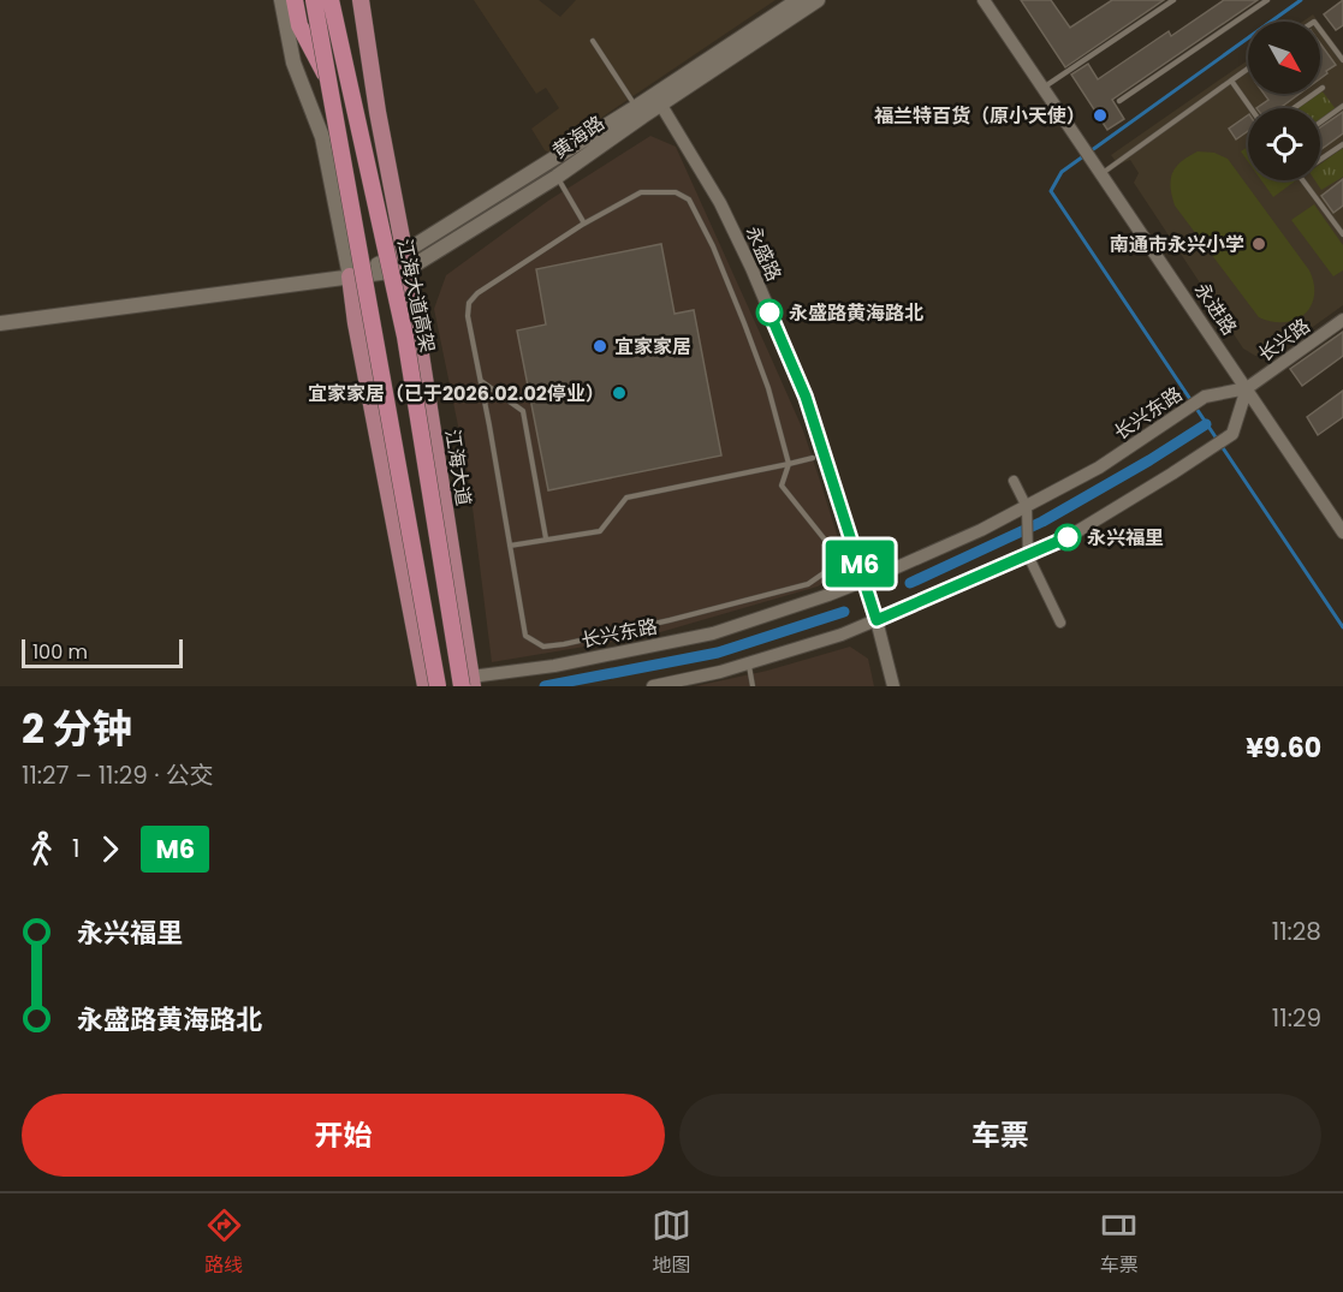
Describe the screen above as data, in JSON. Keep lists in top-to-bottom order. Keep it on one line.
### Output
{"streets":{"highway":["江海大道高架"],"main road":["黄海路","江海大道"],"street":["永盛路","永进路","长兴路","长兴东路"]},"crossings":[["黄海路","永盛路"],["黄海路","江海大道"],["永盛路","长兴东路"],["江海大道高架","长兴东路"],["江海大道高架","江海大道"],["永进路","长兴路"],["永进路","长兴东路"],["长兴路","长兴东路"],["长兴东路","江海大道"]],"places":["福兰特百货（原小天使）","南通市永兴小学","永盛路黄海路北","宜家家居","宜家家居（已于2026.02.02停业）","永兴福里"],"lines":["bus line M6"],"scale_bar":"100 m","north":"bottom right","page":{"on_map":"M6","scale":"100 m","heading":["2 分钟","11:27 – 11:29 · 公交","¥9.60"],"legs":["1","M6"],"list":[{"name":"永兴福里","value":"11:28"},{"name":"永盛路黄海路北","value":"11:29"}],"buttons":["开始","车票"],"tabs":["路线","地图","车票"]}}
